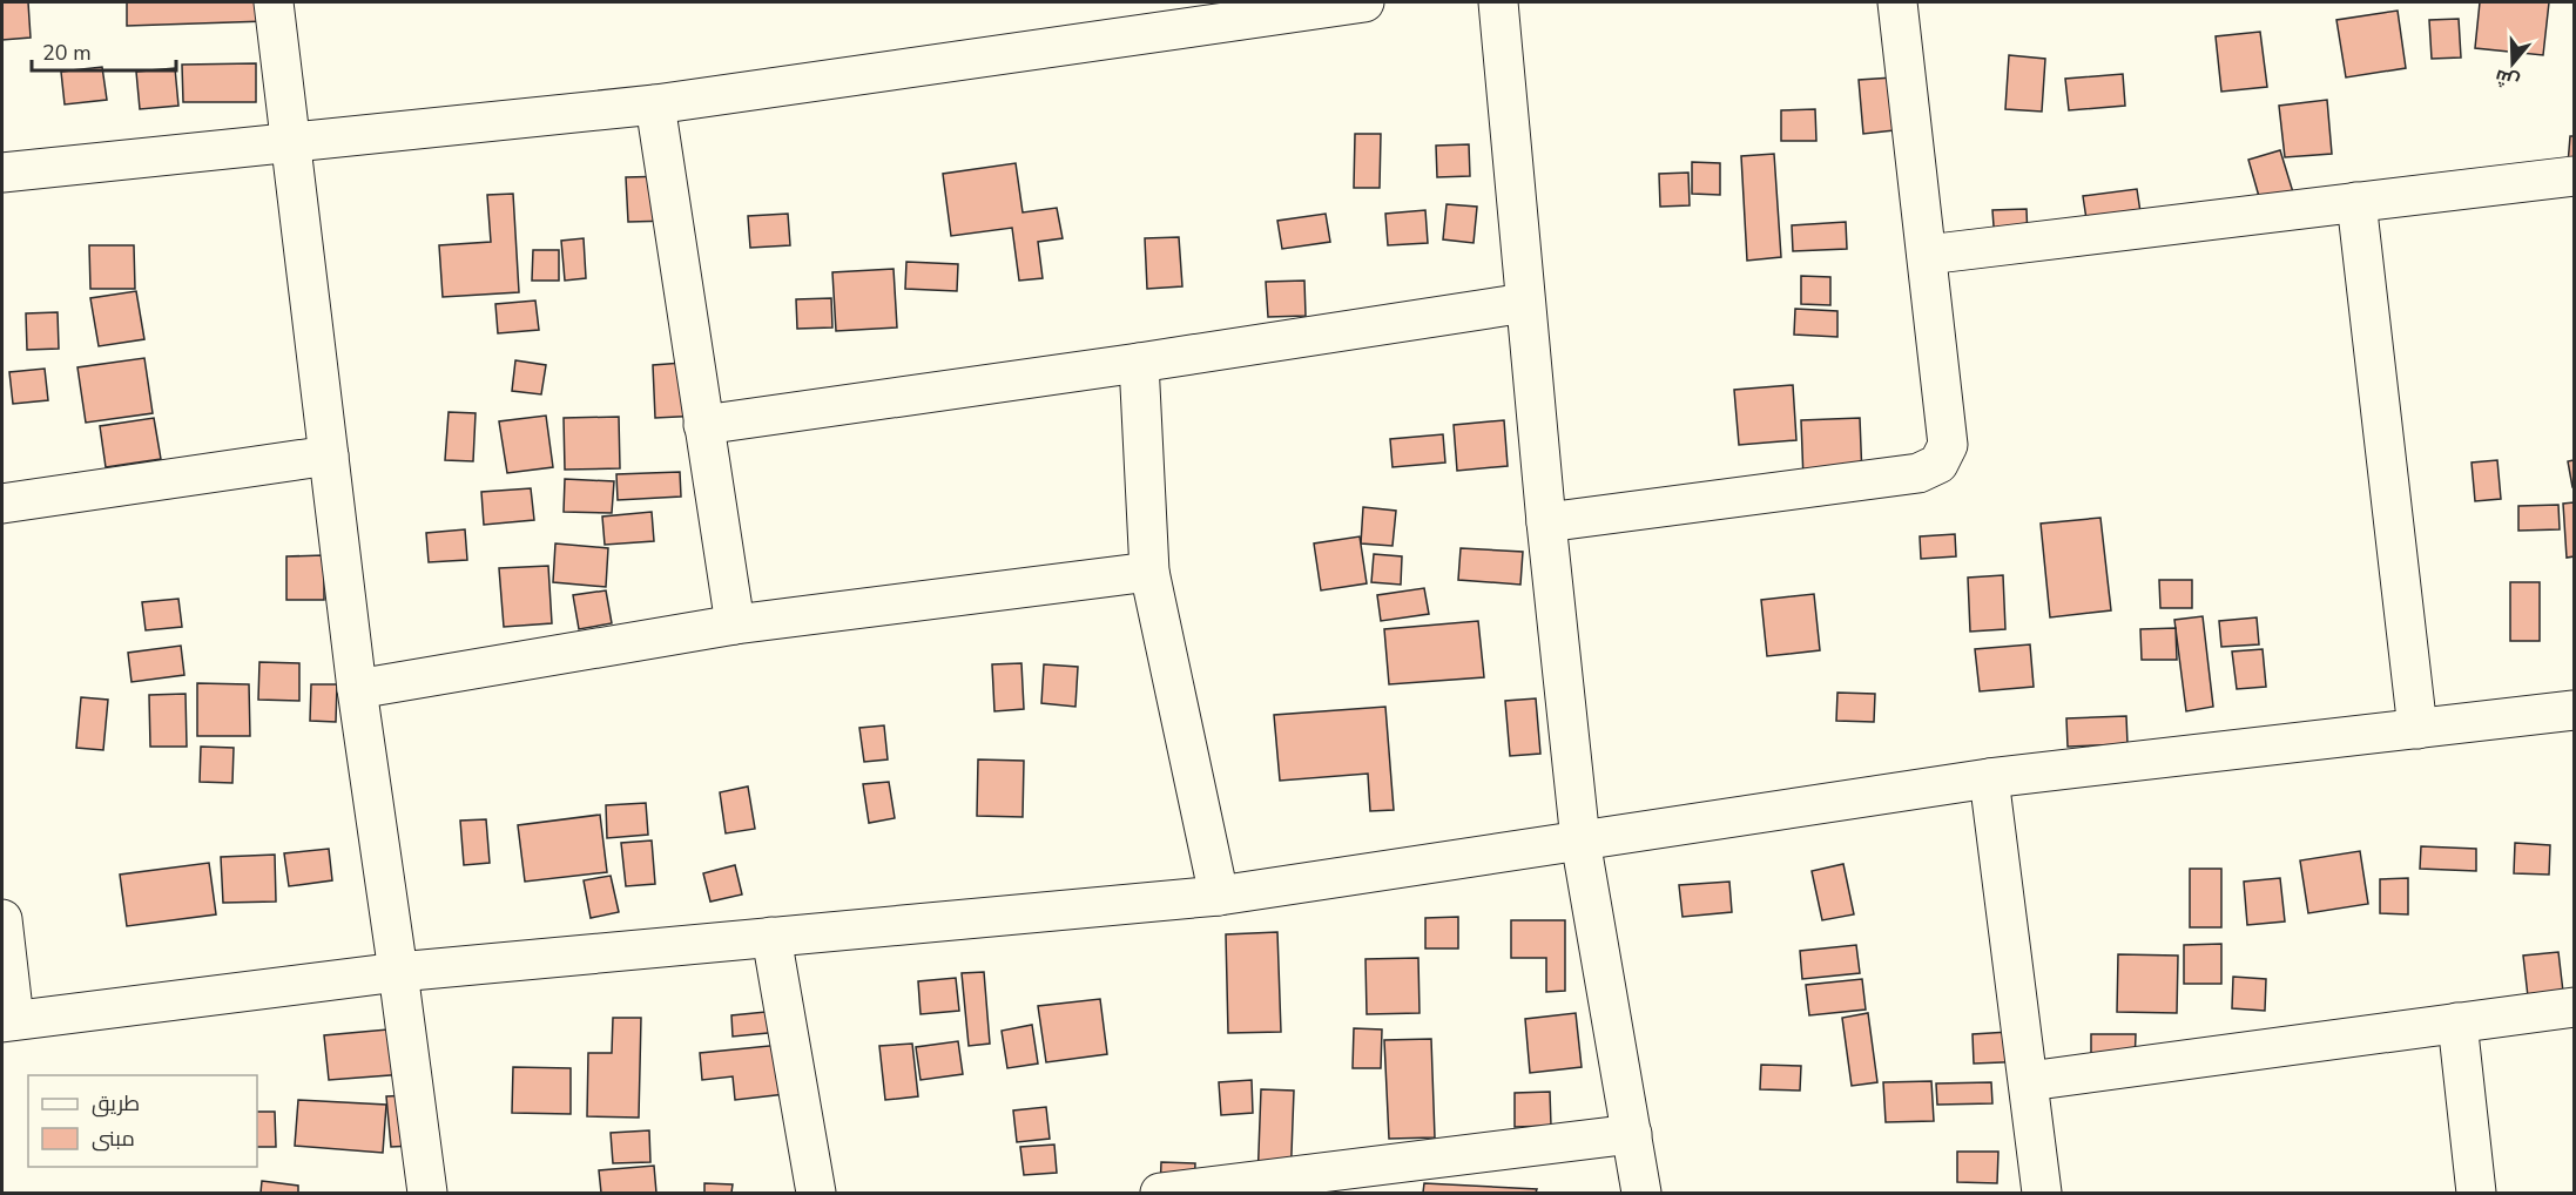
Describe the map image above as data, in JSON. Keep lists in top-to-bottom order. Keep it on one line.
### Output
{"legend":["طريق","مبنى"],"scale_bar":"20 m","north":"bottom"}
